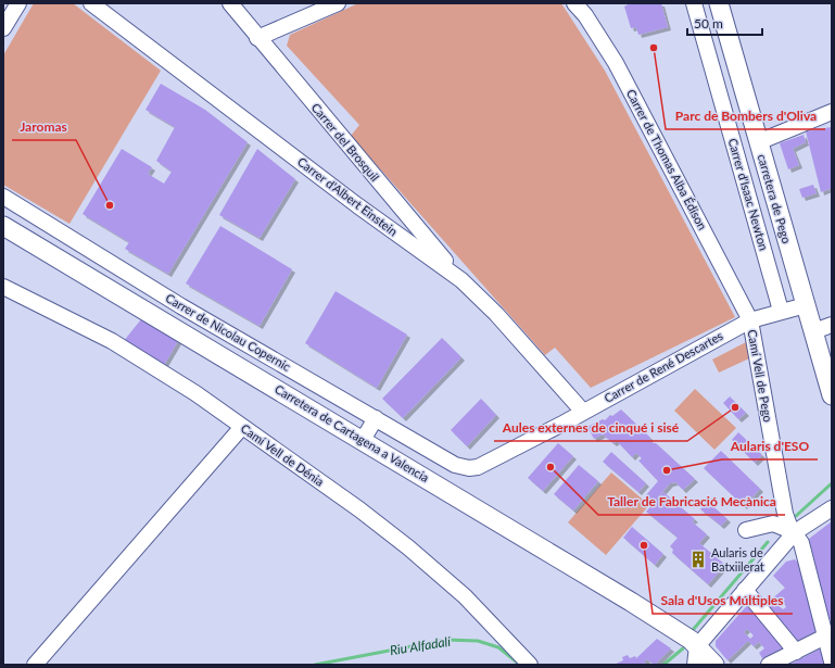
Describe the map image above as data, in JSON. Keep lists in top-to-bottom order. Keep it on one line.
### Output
{"streets":{"main road":["carretera de Pego","Carretera de Cartagena a Valencia"],"street":["Carrer del Brosquil","Carrer de Thomas Alba Édison","Carrer d'Isaac Newton","Carrer d'Albert Einstein","Carrer de Nicolau Copernic","Carrer de René Descartes","Camí Vell de Pego","Camí Vell de Dénia"]},"crossings":[["Carrer del Brosquil","Carrer d'Albert Einstein"],["Carrer de Thomas Alba Édison","Carrer de René Descartes"],["Carrer de Thomas Alba Édison","Camí Vell de Pego"],["Carrer d'Isaac Newton","Carrer de René Descartes"],["Carrer d'Albert Einstein","Carrer de René Descartes"],["carretera de Pego","Carrer de René Descartes"],["Carrer de Nicolau Copernic","Carrer de René Descartes"],["Carrer de René Descartes","Camí Vell de Pego"]],"water":["Riu Alfadalí"],"places":{"other":["Parc de Bombers d'Oliva","Jaromas","Aules externes de cinqué i sisé","Taller de Fabricació Mecànica","Aularis d'ESO","Sala d'Usos Múltiples"],"building":["Aularis de Batxiilerat"]},"scale_bar":"50 m"}
